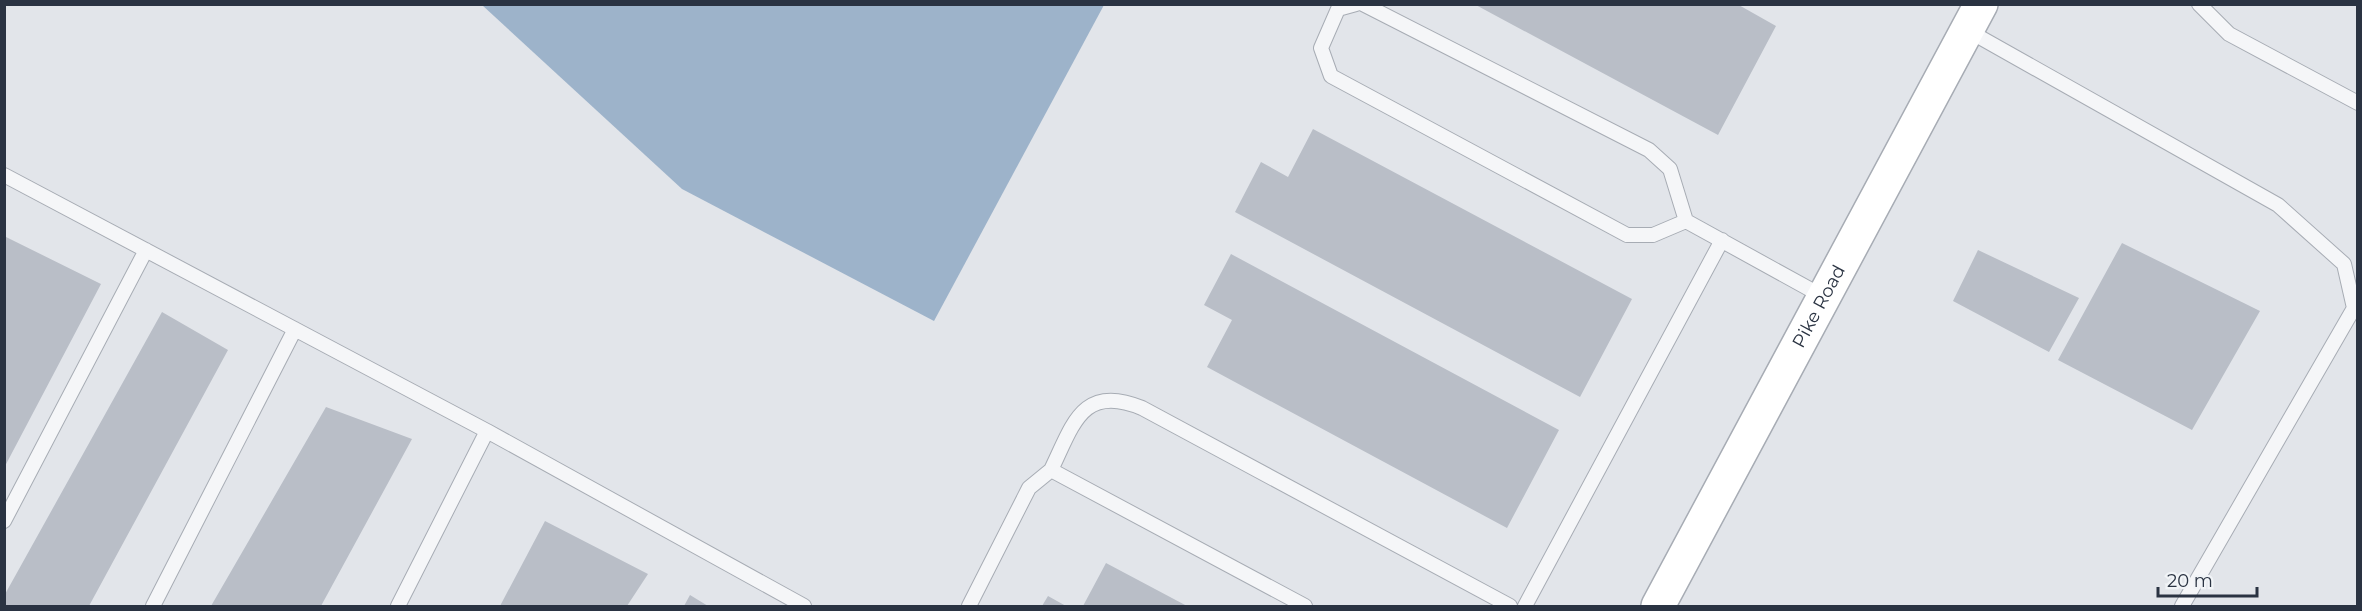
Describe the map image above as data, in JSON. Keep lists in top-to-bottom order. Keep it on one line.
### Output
{"streets":{"street":["Pike Road"]},"scale_bar":"20 m"}
